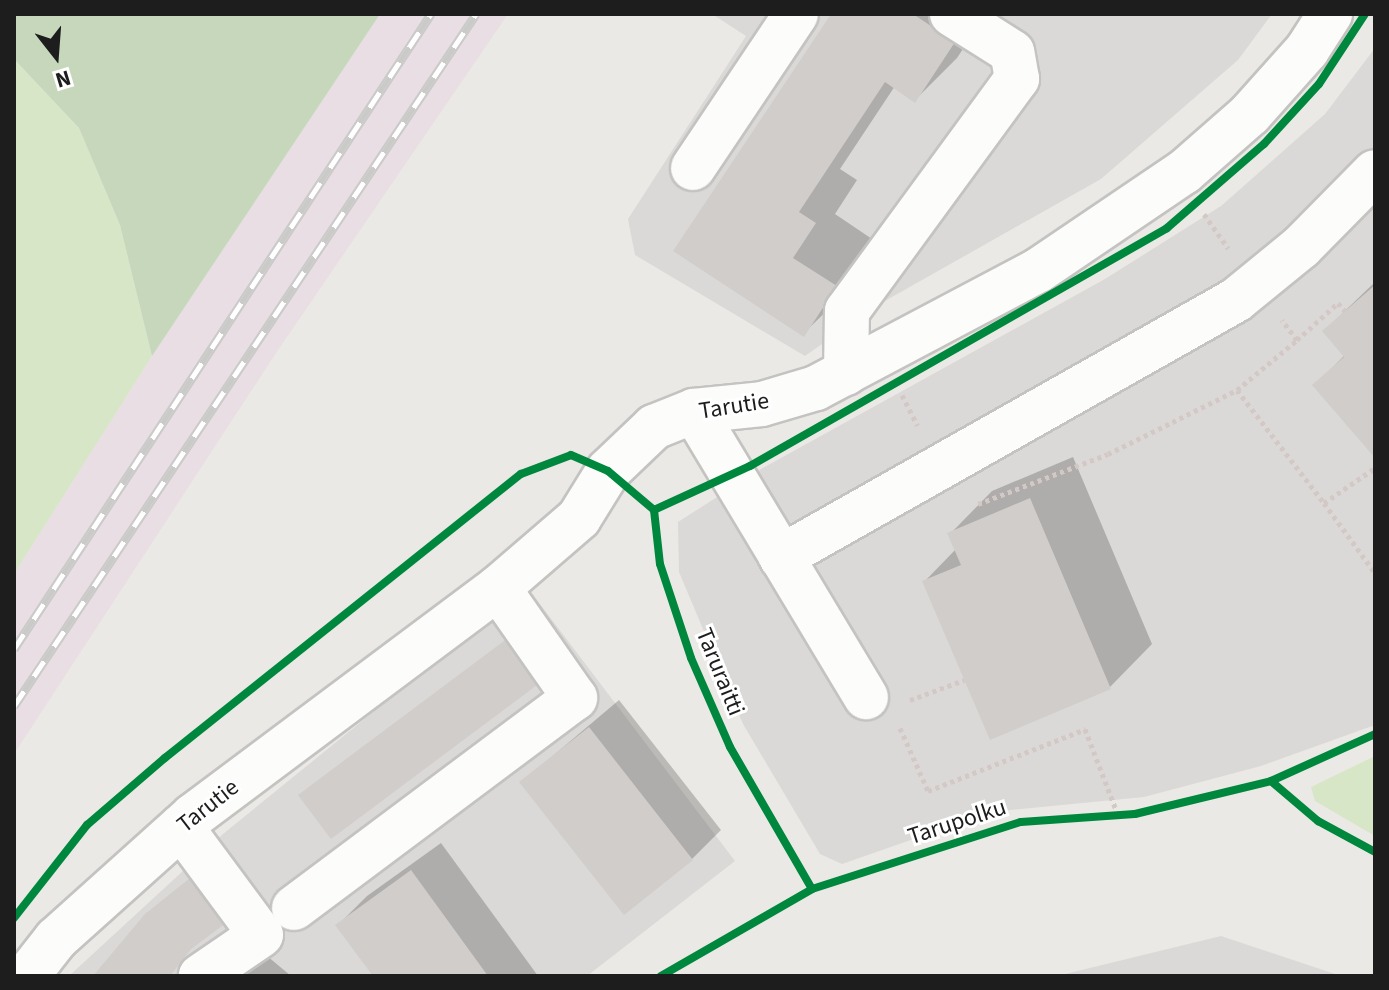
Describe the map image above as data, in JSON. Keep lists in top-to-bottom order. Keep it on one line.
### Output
{"streets":{"street":["Tarutie"],"cycle path":["Taruraitti","Tarupolku"]},"north":"bottom"}
